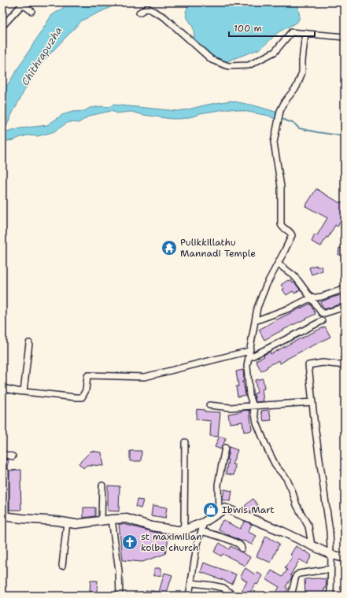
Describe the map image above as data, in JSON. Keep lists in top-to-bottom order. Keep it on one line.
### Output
{"water":["Chithrapuzha"],"places":{"temple":["Pulikkillathu Mannadi Temple"],"shop":["Ibwis Mart"],"church":["st maximilian kolbe church"]},"scale_bar":"100 m"}
